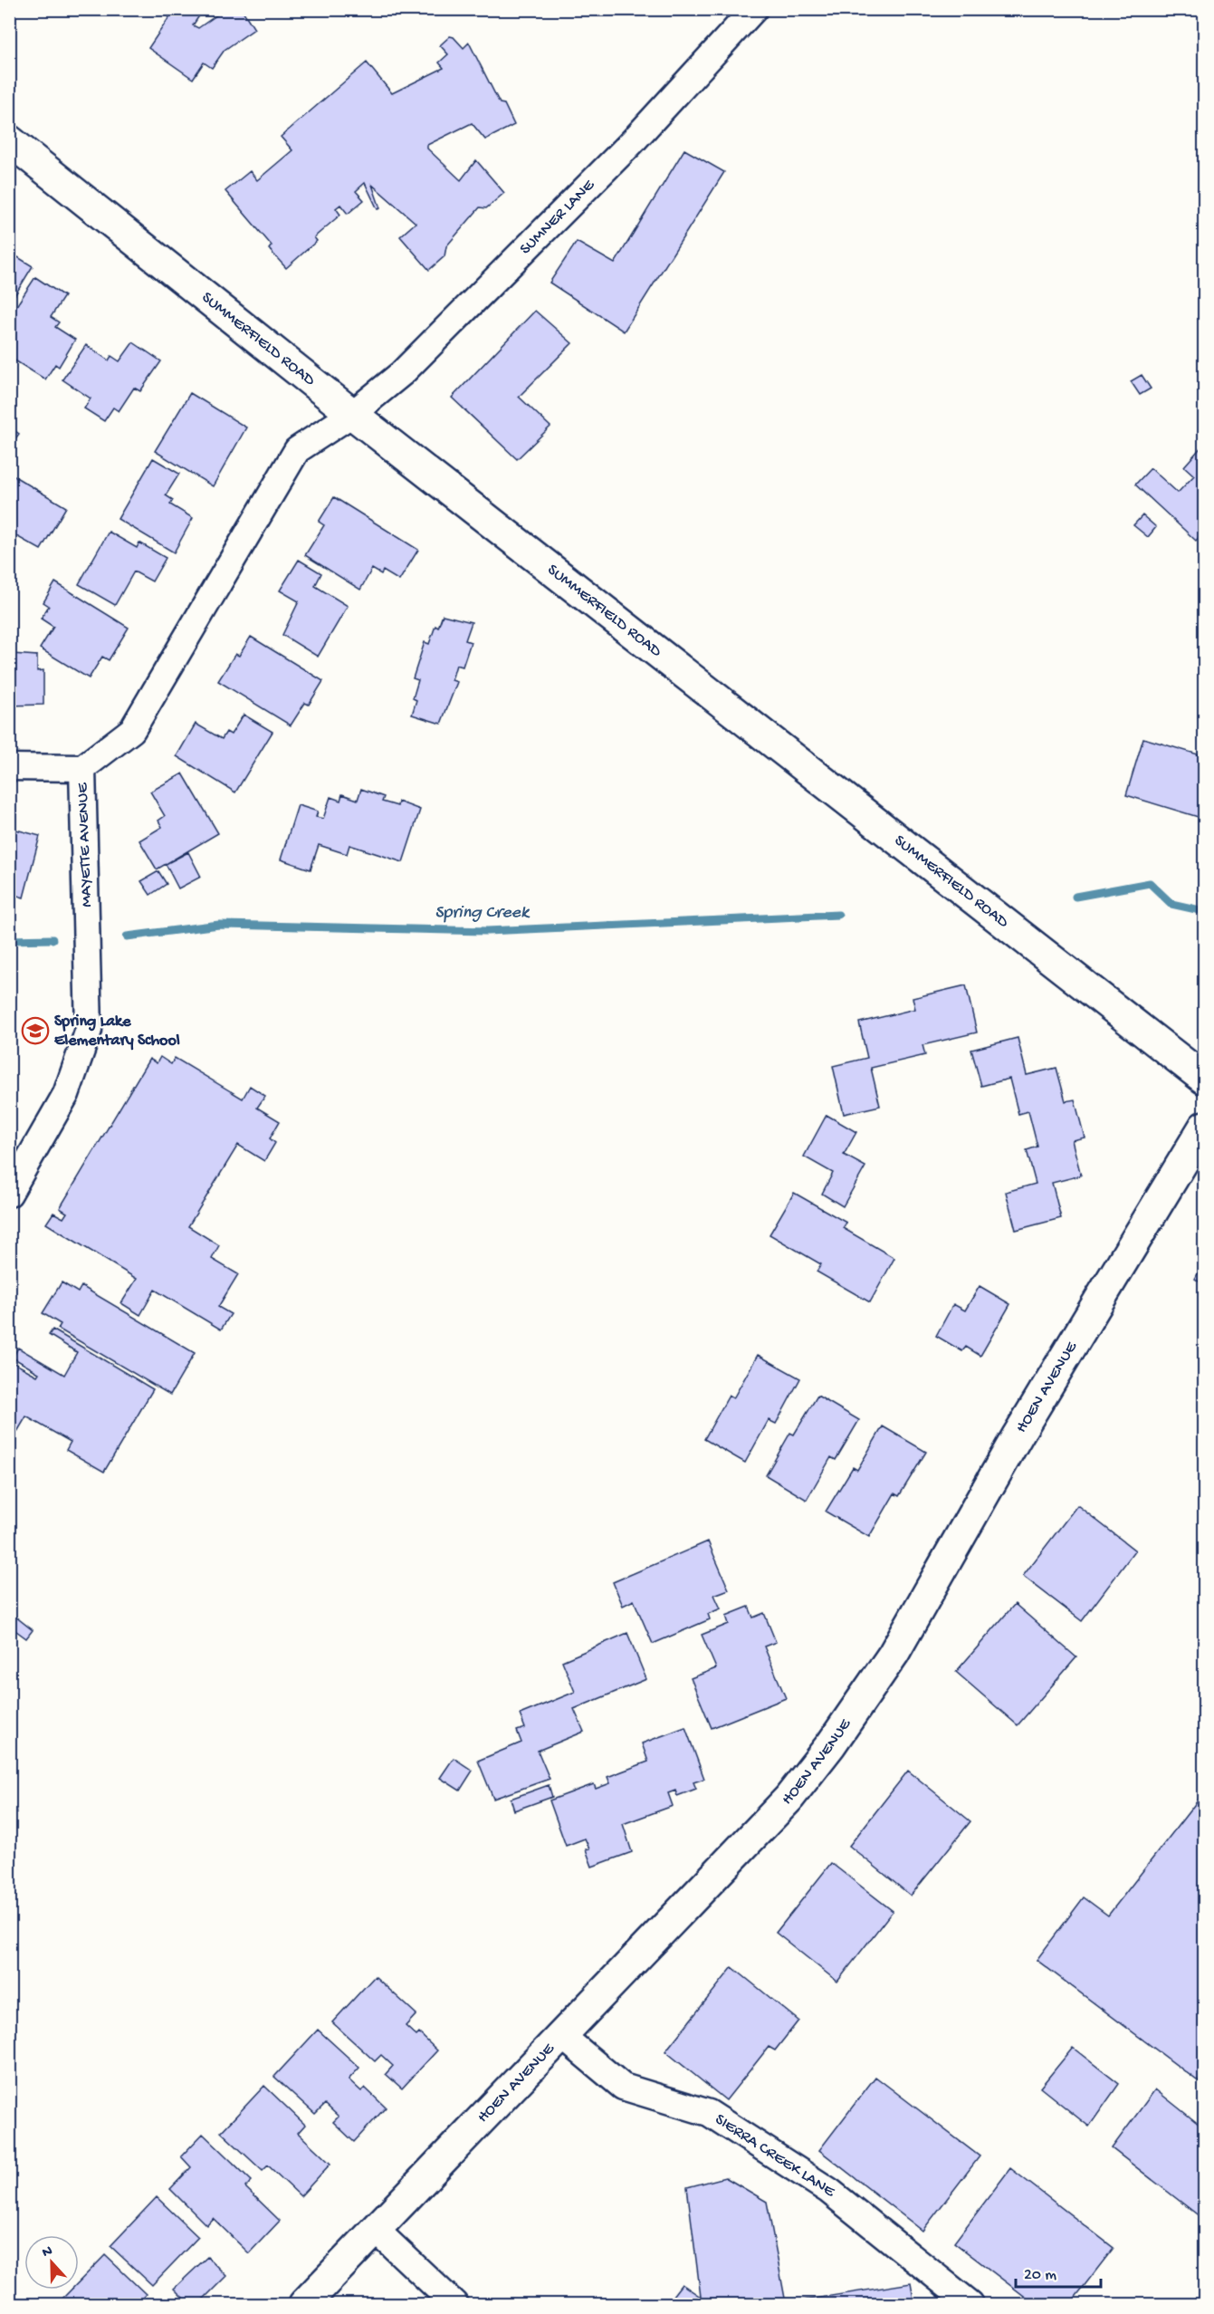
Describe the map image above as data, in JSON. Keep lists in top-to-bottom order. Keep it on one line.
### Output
{"streets":{"street":["SUMNER LANE","SUMMERFIELD ROAD","MAYETTE AVENUE","HOEN AVENUE","SIERRA CREEK LANE"]},"crossings":[["SUMNER LANE","SUMMERFIELD ROAD"],["SUMNER LANE","MAYETTE AVENUE"],["SUMMERFIELD ROAD","MAYETTE AVENUE"],["HOEN AVENUE","SIERRA CREEK LANE"]],"water":["Spring Creek"],"places":{"school or university":["Spring Lake Elementary School"]},"scale_bar":"20 m","north":"top"}
